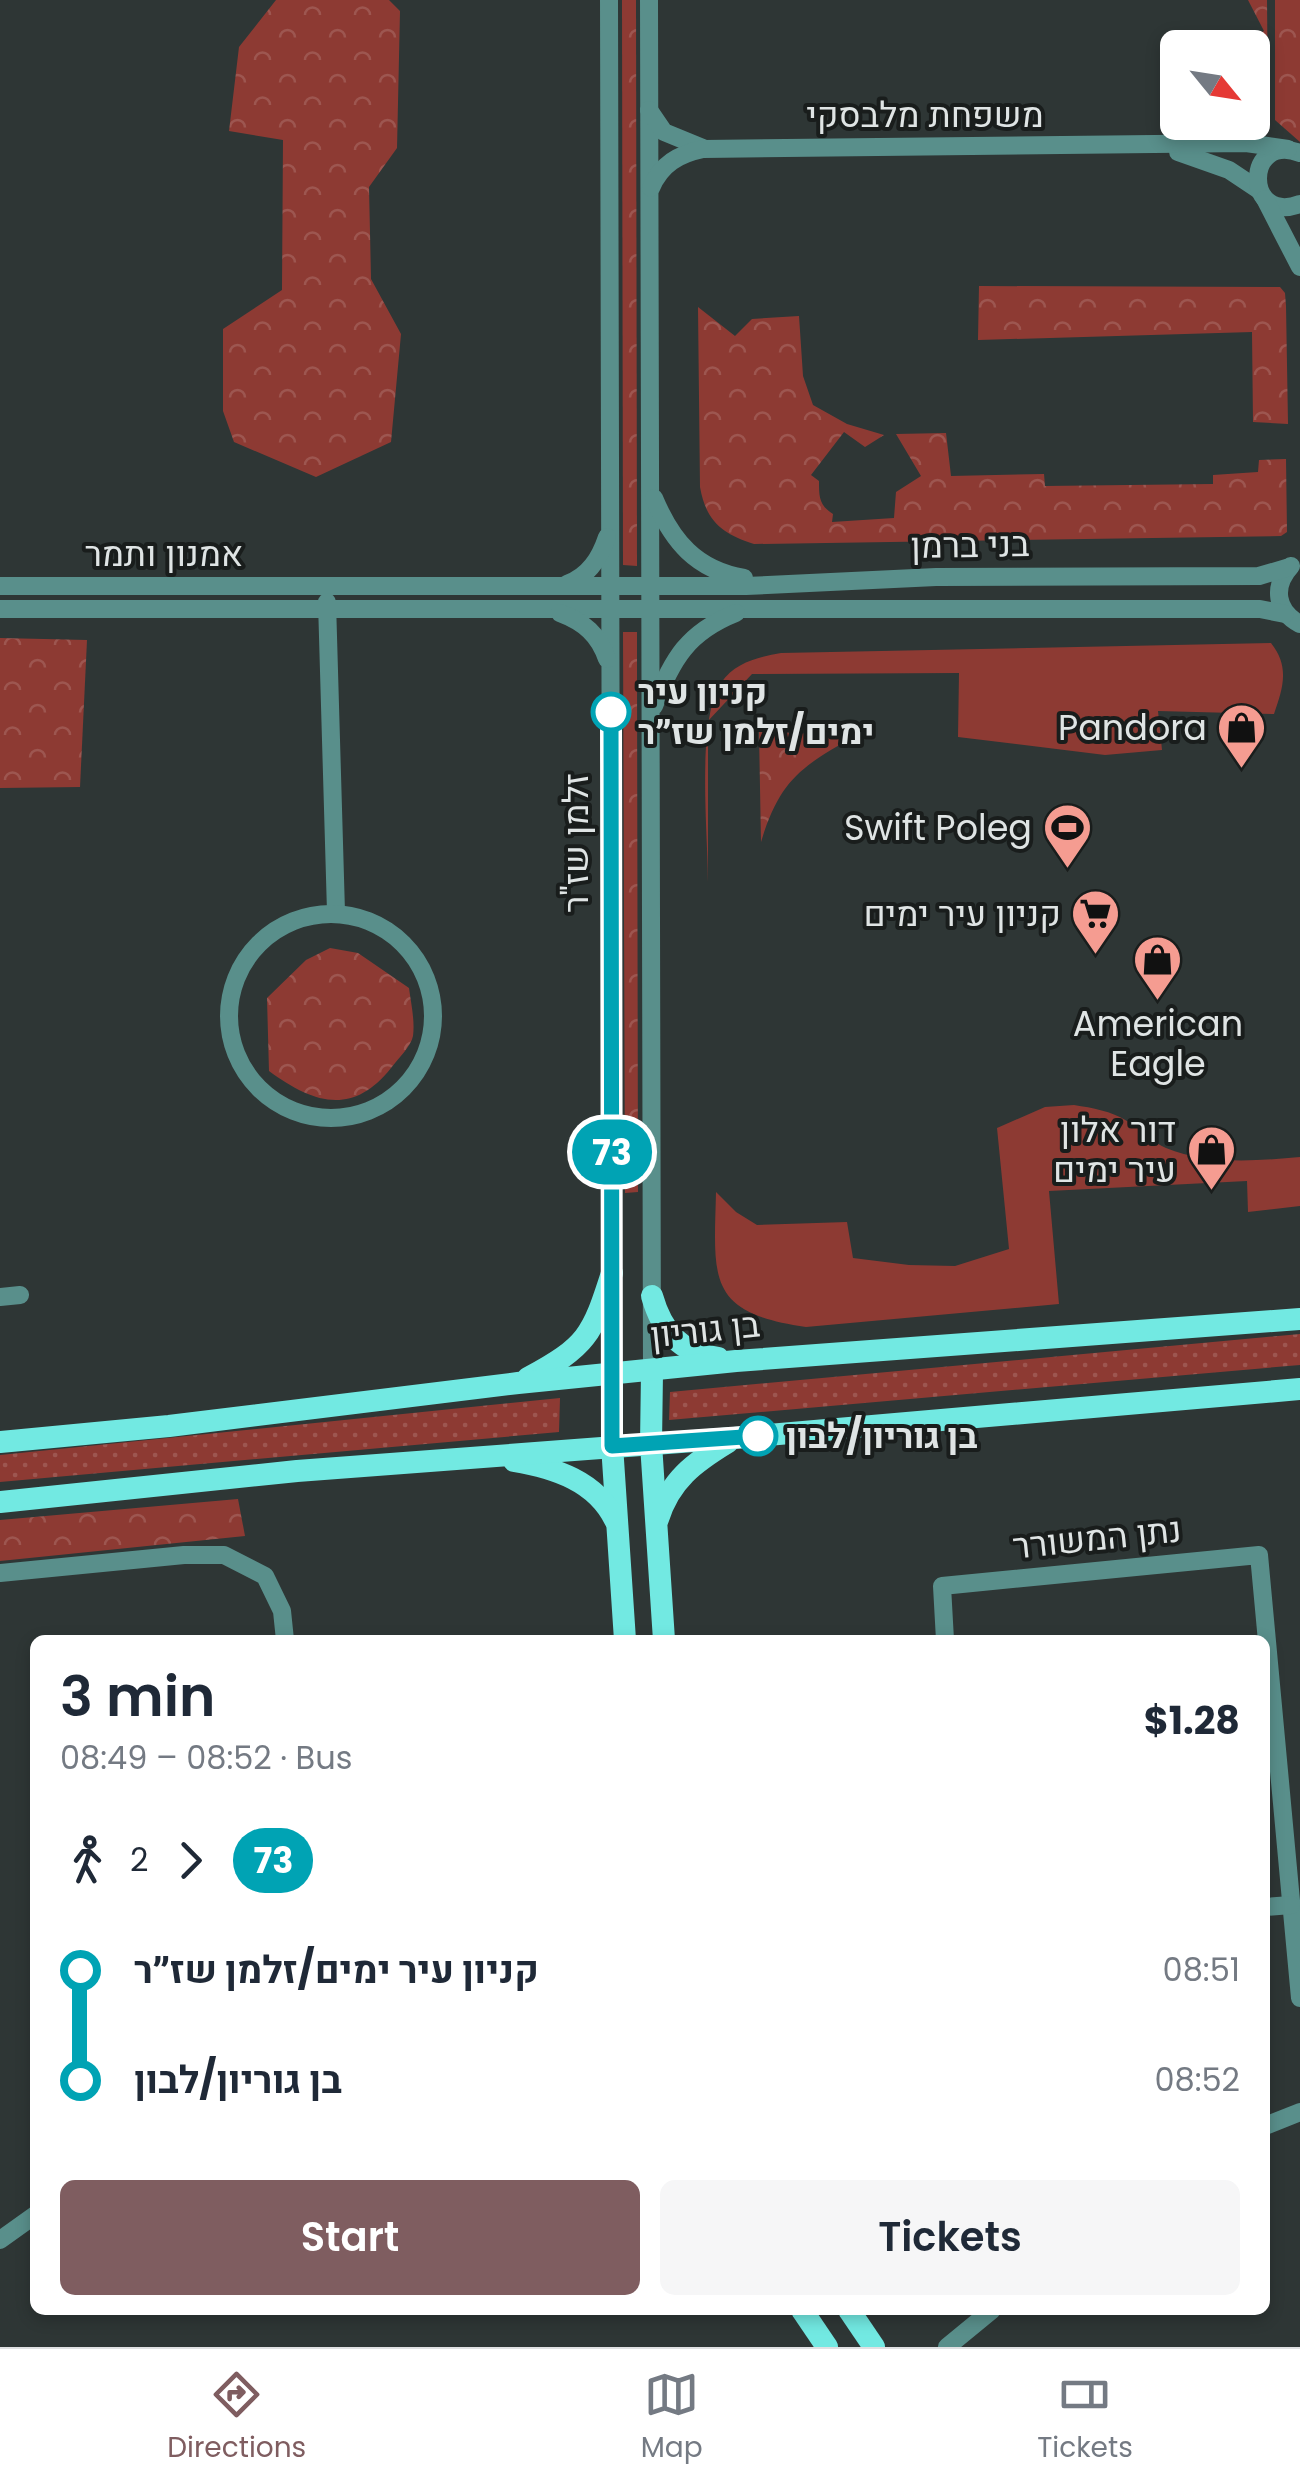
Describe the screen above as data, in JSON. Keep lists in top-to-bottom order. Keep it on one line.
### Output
{"streets":{"main road":["זלמן שז\"ר","בן גוריון"],"street":["משפחת מלבסקי","בני ברמן","אמנון ותמר","נתן המשורר"]},"crossings":[["בני ברמן","אמנון ותמר"],["אמנון ותמר","זלמן שז\"ר"],["זלמן שז\"ר","בן גוריון"]],"places":{"other":["קניון עיר ימים/זלמן שז״ר","בן גוריון/לבון"],"shop":["Pandora","American Eagle","דור אלון עיר ימים"],"sports":["Swift Poleg"],"supermarket":["קניון עיר ימים"]},"lines":["bus line 73"],"north":"bottom right","page":{"on_map":"73","heading":["3 min","08:49 – 08:52 · Bus","$1.28"],"legs":["2","73"],"list":[{"name":"קניון עיר ימים/זלמן שז״ר","value":"08:51"},{"name":"בן גוריון/לבון","value":"08:52"}],"buttons":["Start","Tickets"],"tabs":["Directions","Map","Tickets"]}}
